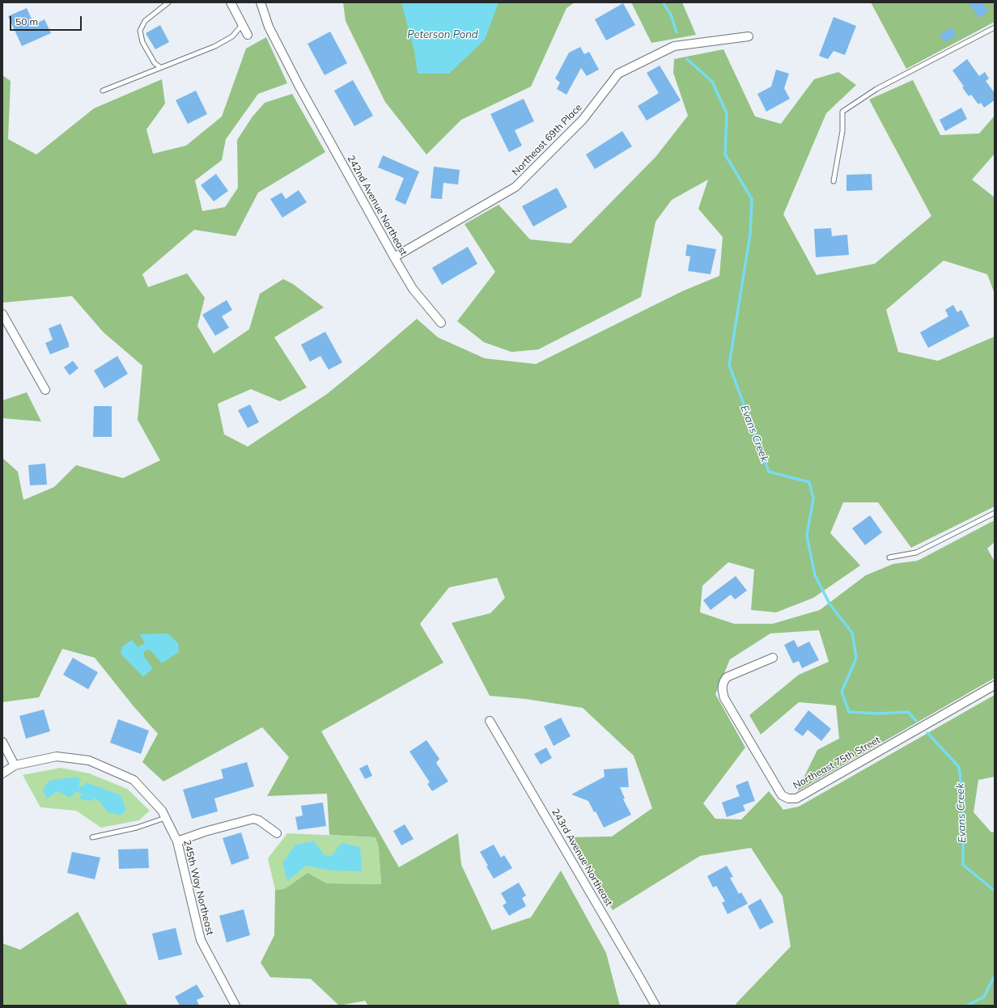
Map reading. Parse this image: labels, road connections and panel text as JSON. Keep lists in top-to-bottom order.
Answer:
{
  "streets": {
    "street": [
      "Northeast 69th Place",
      "242nd Avenue Northeast",
      "Northeast 75th Street",
      "243rd Avenue Northeast",
      "245th Way Northeast"
    ]
  },
  "crossings": [
    ["Northeast 69th Place", "242nd Avenue Northeast"]
  ],
  "water": ["Peterson Pond", "Evans Creek"],
  "scale_bar": "50 m"
}
